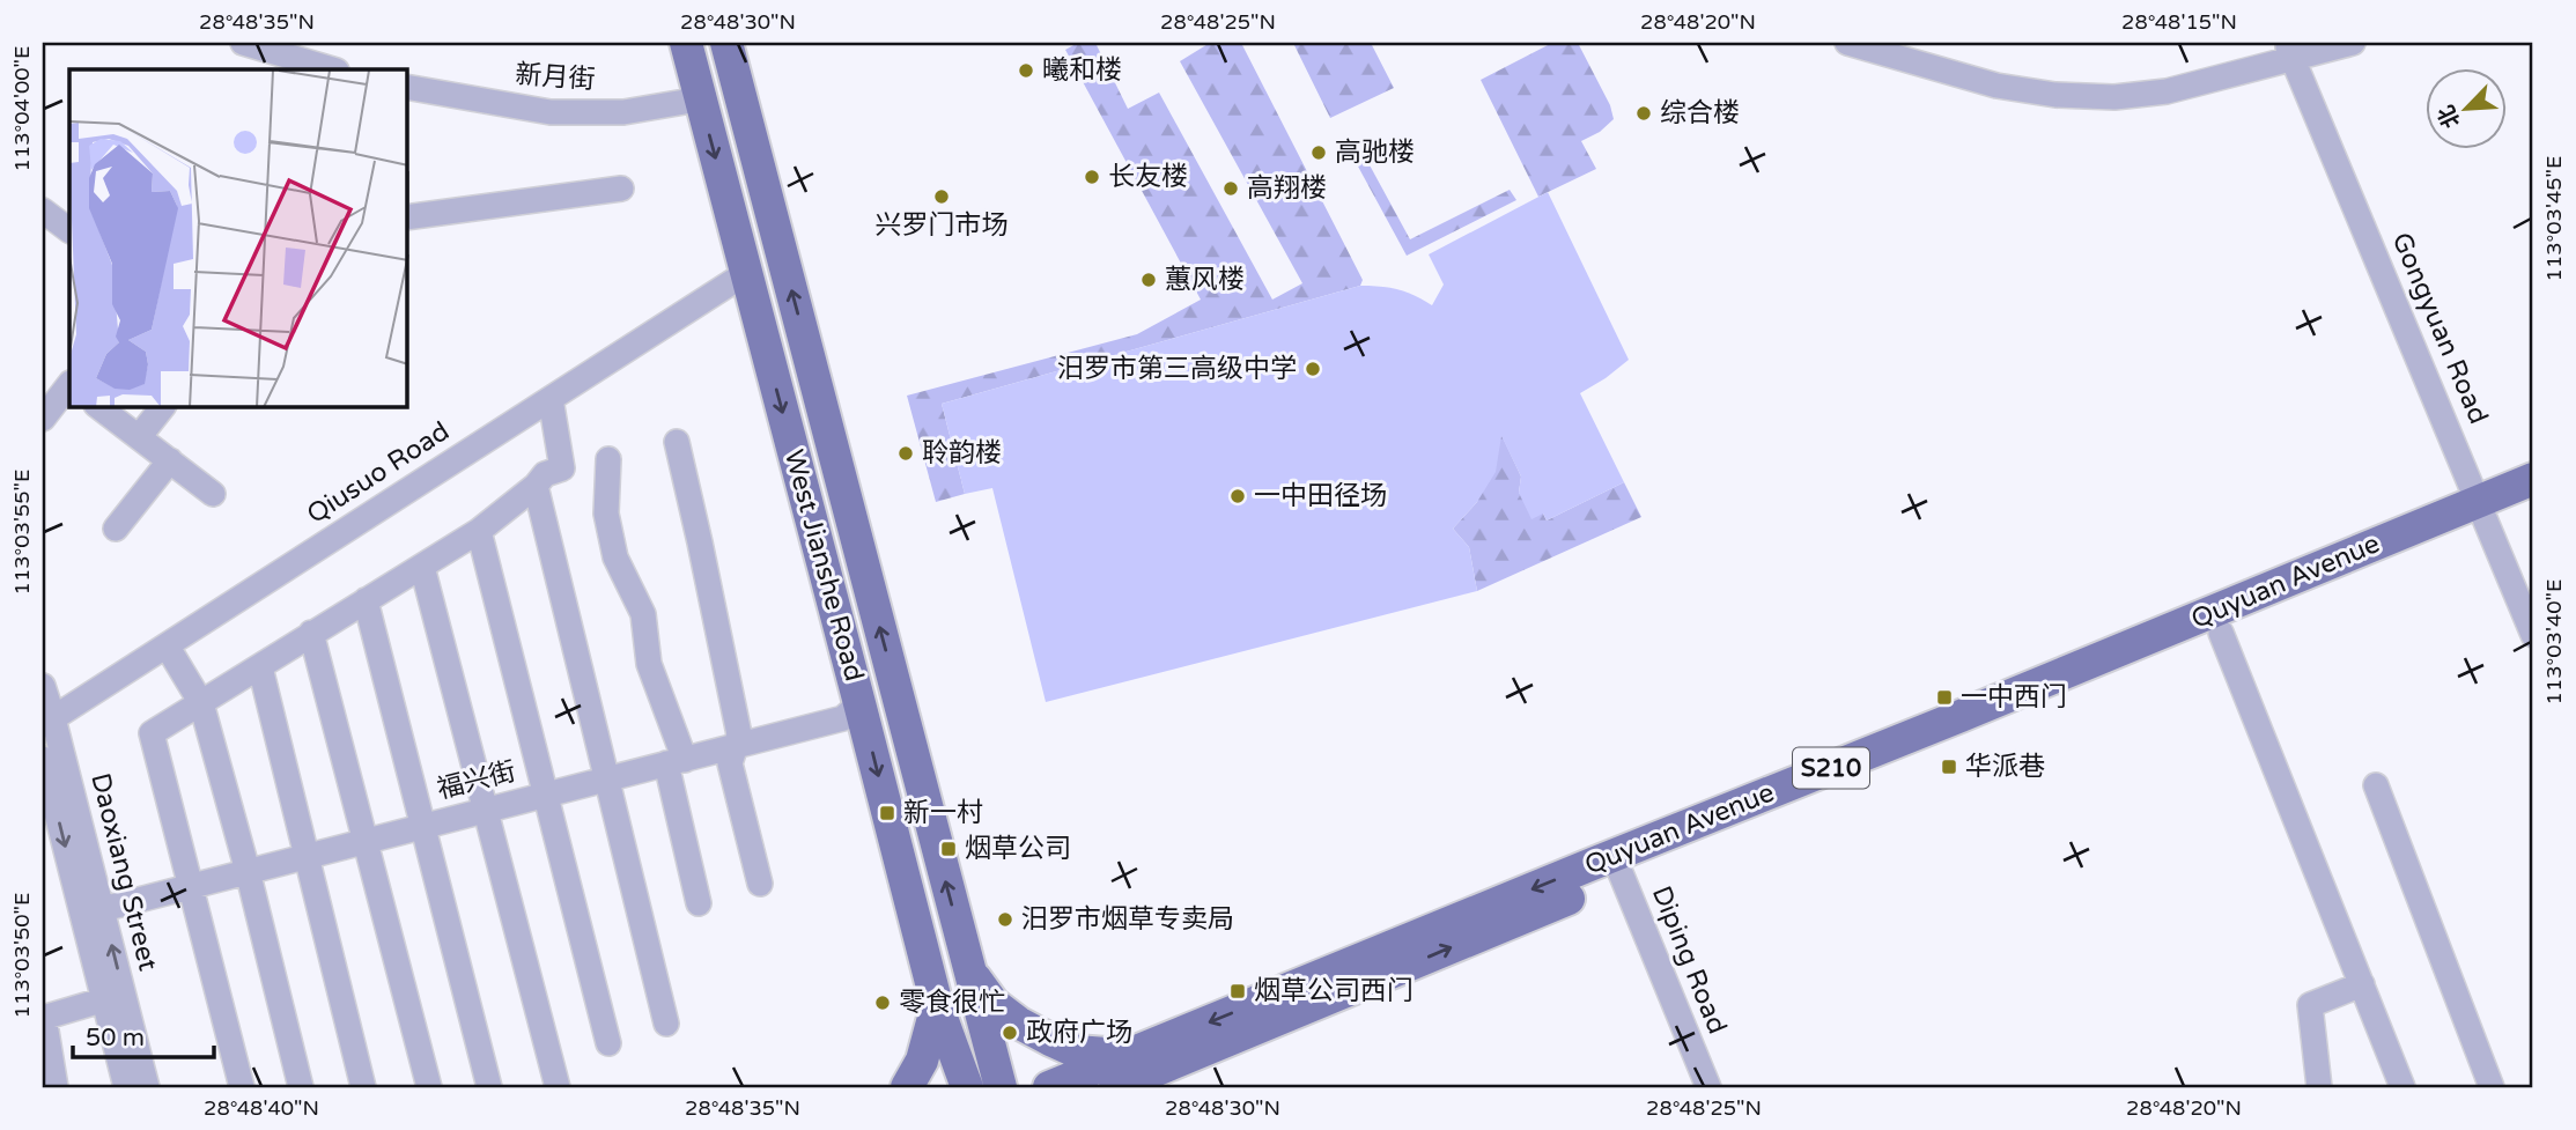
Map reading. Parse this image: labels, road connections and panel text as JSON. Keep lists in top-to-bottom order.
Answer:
{
  "streets": {
    "main road": ["West Jianshe Road", "Quyuan Avenue", "S210"],
    "street": [
      "新月街",
      "Gongyuan Road",
      "Qiusuo Road",
      "福兴街",
      "Daoxiang Street",
      "Diping Road"
    ]
  },
  "crossings": [
    ["新月街", "West Jianshe Road"],
    ["Gongyuan Road", "Quyuan Avenue"],
    ["Qiusuo Road", "West Jianshe Road"],
    ["Qiusuo Road", "Daoxiang Street"],
    ["West Jianshe Road", "福兴街"],
    ["Quyuan Avenue", "Diping Road"],
    ["福兴街", "Daoxiang Street"]
  ],
  "places": {
    "other": [
      "曦和楼",
      "综合楼",
      "高驰楼",
      "长友楼",
      "高翔楼",
      "兴罗门市场",
      "蕙风楼",
      "汨罗市第三高级中学",
      "聆韵楼",
      "一中田径场",
      "汨罗市烟草专卖局",
      "零食很忙",
      "政府广场"
    ],
    "transit": [
      "一中西门",
      "华派巷",
      "新一村",
      "烟草公司",
      "烟草公司西门"
    ]
  },
  "scale_bar": "50 m",
  "north": "bottom left",
  "coordinates": [
    "28°48'35\"N",
    "28°48'30\"N",
    "28°48'25\"N",
    "28°48'20\"N",
    "28°48'15\"N",
    "113°04'00\"E",
    "113°03'45\"E",
    "113°03'55\"E",
    "113°03'40\"E",
    "113°03'50\"E",
    "28°48'40\"N"
  ]
}
